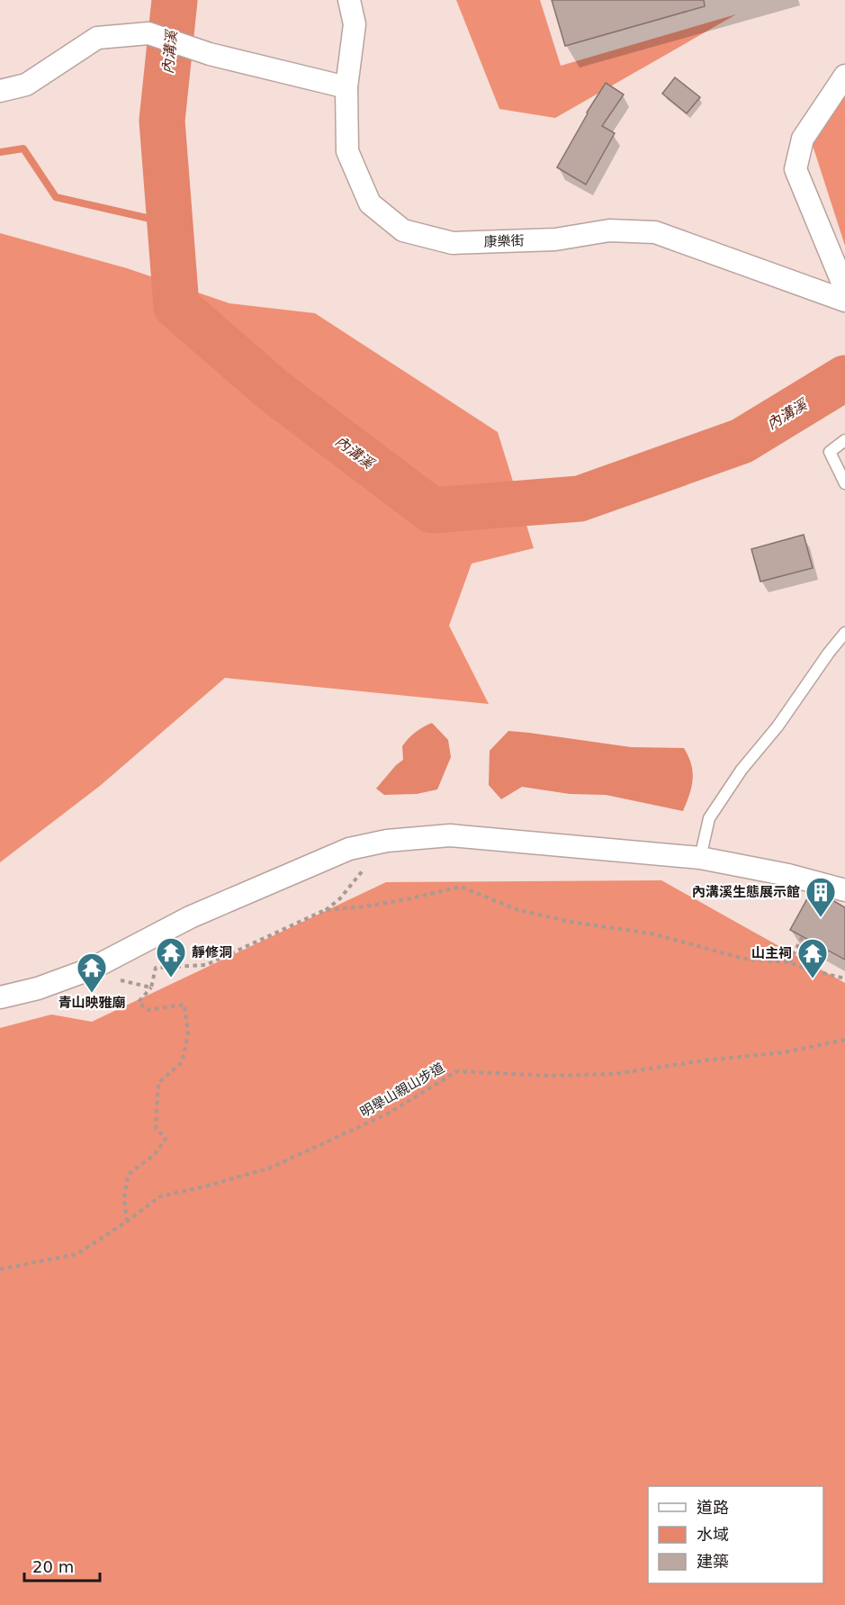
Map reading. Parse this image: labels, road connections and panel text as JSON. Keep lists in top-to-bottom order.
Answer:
{
  "streets": {
    "street": ["康樂街"],
    "path": ["明舉山親山步道"]
  },
  "water": ["內溝溪"],
  "places": {
    "building": ["內溝溪生態展示館"],
    "temple": ["靜修洞", "山主祠", "青山映雅廟"]
  },
  "legend": ["道路", "水域", "建築"],
  "scale_bar": "20 m"
}
